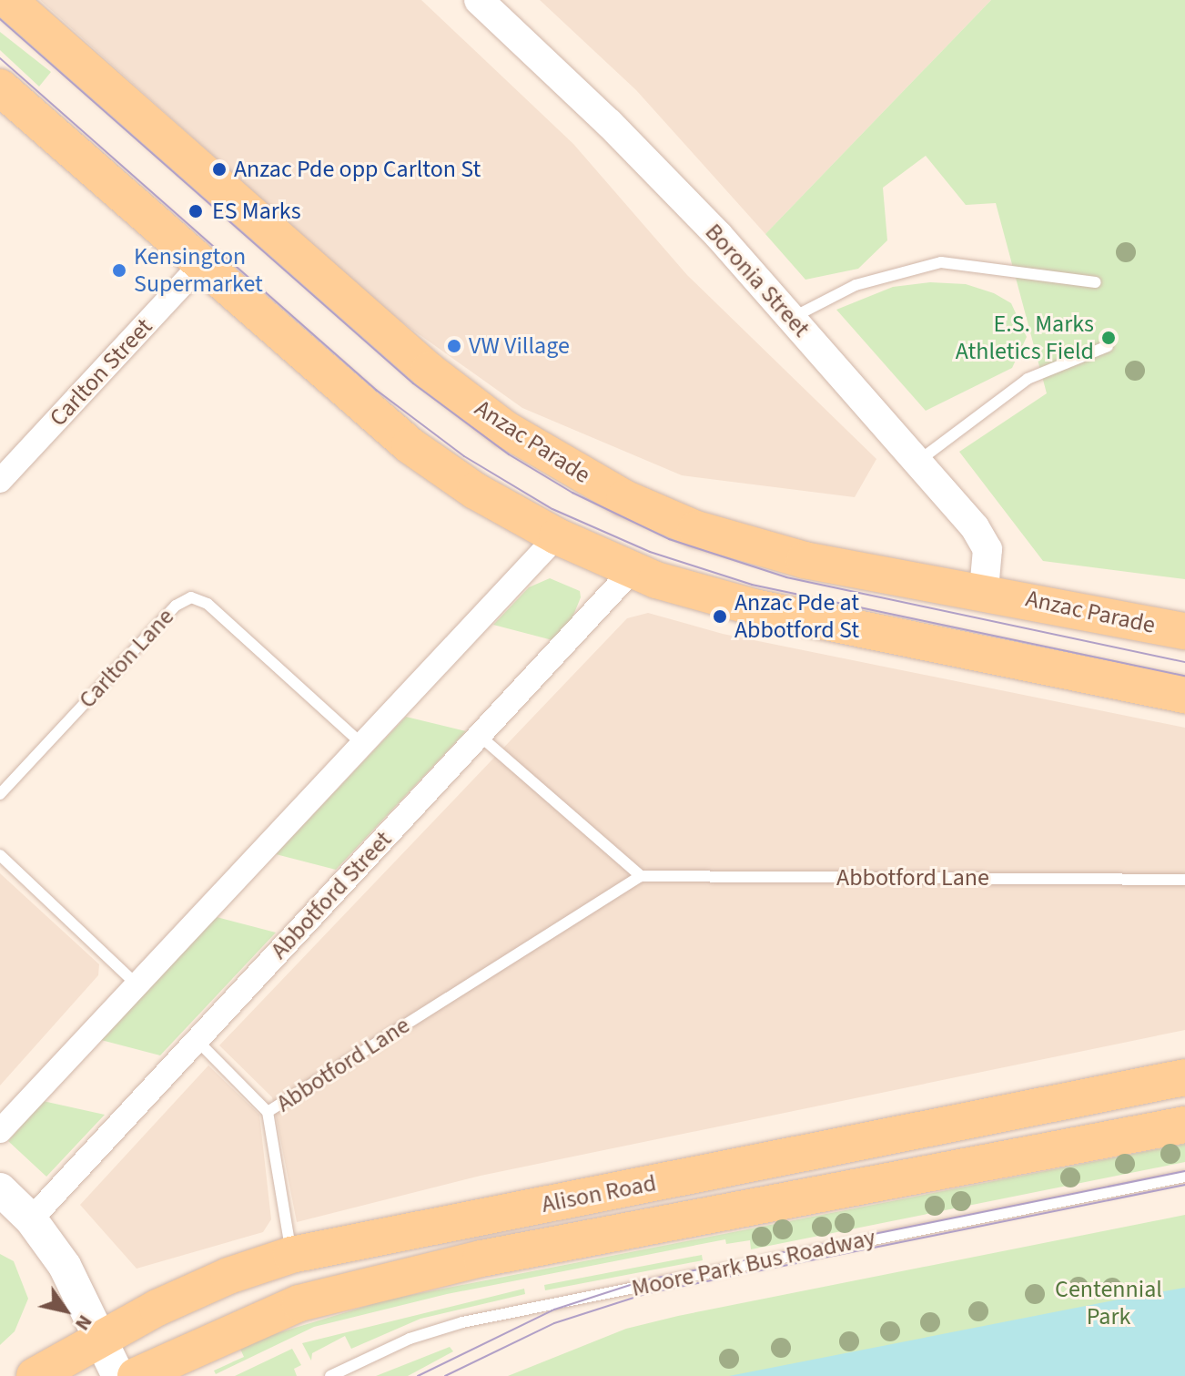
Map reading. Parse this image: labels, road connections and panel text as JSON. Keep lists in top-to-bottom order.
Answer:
{
  "streets": {
    "main road": ["Anzac Parade", "Alison Road"],
    "street": ["Boronia Street", "Carlton Street", "Abbotford Street"],
    "lane": ["Carlton Lane", "Abbotford Lane", "Moore Park Bus Roadway"]
  },
  "crossings": [
    ["Boronia Street", "Anzac Parade"],
    ["Abbotford Lane", "Abbotford Street"],
    ["Abbotford Lane", "Alison Road"]
  ],
  "parks": ["Centennial Park"],
  "places": [
    "Anzac Pde opp Carlton St",
    "ES Marks",
    "Kensington Supermarket",
    "E.S. Marks Athletics Field",
    "VW Village",
    "Anzac Pde at Abbotford St"
  ],
  "north": "bottom right"
}
